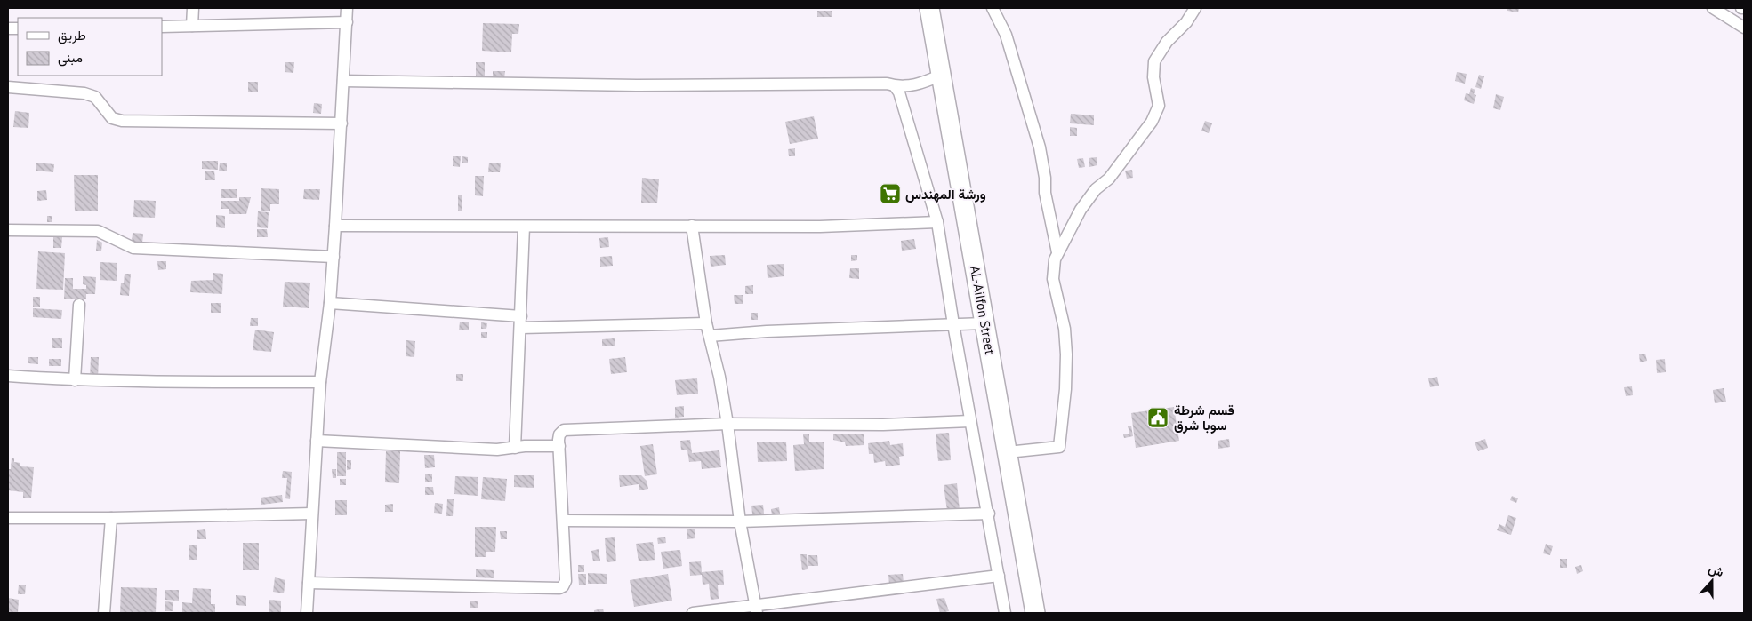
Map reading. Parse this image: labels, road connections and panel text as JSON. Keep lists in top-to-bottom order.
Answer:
{
  "streets": {
    "highway": ["AL-Ailfon Street"]
  },
  "places": {
    "supermarket": ["ورشة المهندس"],
    "public building": ["قسم شرطة سوبا شرق"]
  },
  "legend": ["طريق", "مبنى"],
  "north": "top"
}
